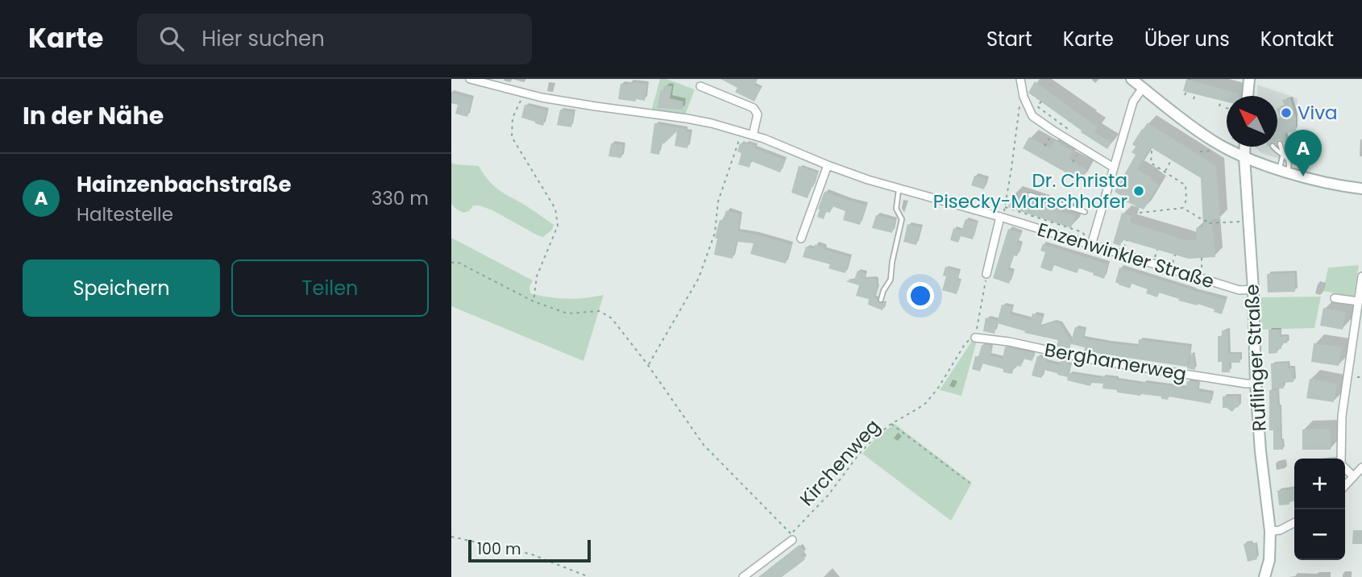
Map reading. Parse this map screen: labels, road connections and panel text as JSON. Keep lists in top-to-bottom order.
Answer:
{
  "streets": {
    "street": ["Enzenwinkler Straße", "Ruflinger Straße", "Berghamerweg"],
    "path": ["Kirchenweg"]
  },
  "crossings": [
    ["Enzenwinkler Straße", "Ruflinger Straße"],
    ["Ruflinger Straße", "Berghamerweg"],
    ["Berghamerweg", "Kirchenweg"]
  ],
  "places": ["Viva", "Dr. Christa Pisecky-Marschhofer"],
  "scale_bar": "100 m",
  "north": "top left",
  "page": {
    "header": "Karte",
    "search": "Hier suchen",
    "nav": [
      "Start",
      "Karte",
      "Über uns",
      "Kontakt"
    ],
    "heading": "In der Nähe",
    "pins": "A",
    "list": [
      {
        "mark": "A",
        "name": "Hainzenbachstraße",
        "note": "Haltestelle",
        "value": "330 m"
      }
    ],
    "buttons": ["Speichern", "Teilen"],
    "map_buttons": ["+", "−"],
    "scale": "100 m"
  }
}
